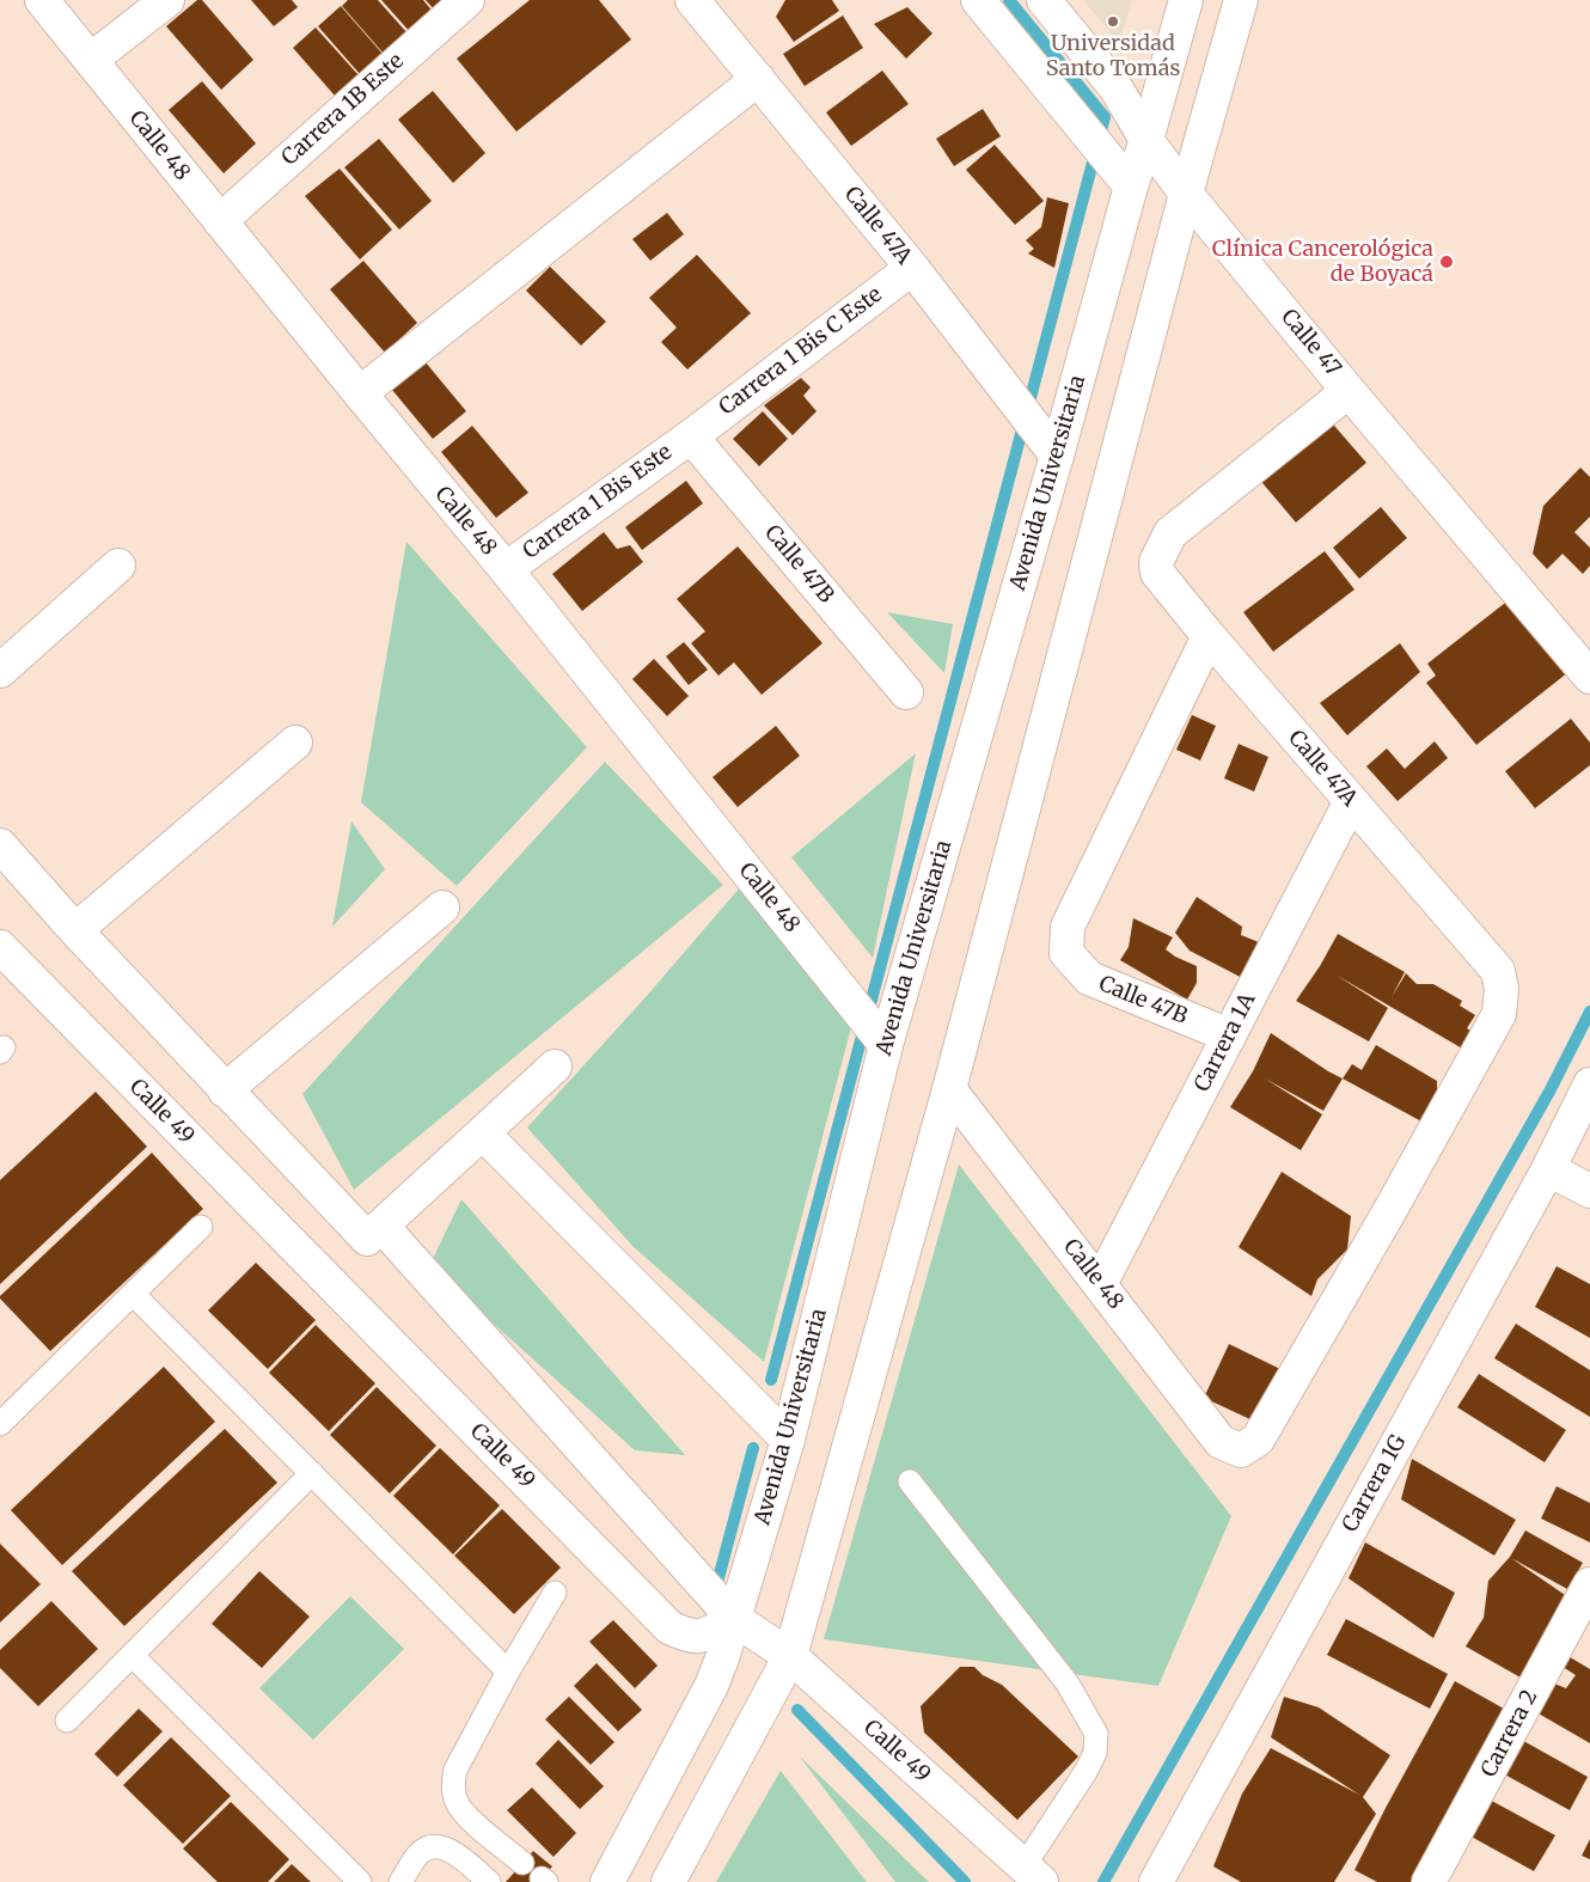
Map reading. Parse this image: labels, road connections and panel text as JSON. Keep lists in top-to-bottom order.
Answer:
{
  "streets": {
    "street": [
      "Carrera 1B Este",
      "Calle 48",
      "Calle 47A",
      "Calle 47",
      "Carrera 1 Bis C Este",
      "Avenida Universitaria",
      "Carrera 1 Bis Este",
      "Calle 47B",
      "Carrera 1A",
      "Calle 49",
      "Carrera 1G",
      "Carrera 2"
    ]
  },
  "crossings": [
    ["Carrera 1B Este", "Calle 48"],
    ["Calle 48", "Calle 47A"],
    ["Calle 48", "Avenida Universitaria"],
    ["Calle 48", "Carrera 1 Bis Este"],
    ["Calle 48", "Carrera 1A"],
    ["Calle 47A", "Calle 47"],
    ["Calle 47A", "Carrera 1 Bis C Este"],
    ["Calle 47A", "Avenida Universitaria"],
    ["Calle 47A", "Calle 47B"],
    ["Calle 47A", "Carrera 1A"],
    ["Calle 47", "Avenida Universitaria"],
    ["Carrera 1 Bis C Este", "Carrera 1 Bis Este"],
    ["Carrera 1 Bis C Este", "Calle 47B"],
    ["Avenida Universitaria", "Calle 49"],
    ["Carrera 1 Bis Este", "Calle 47B"],
    ["Calle 47B", "Carrera 1A"]
  ],
  "places": ["Universidad Santo Tomás", "Clínica Cancerológica de Boyacá"]
}
